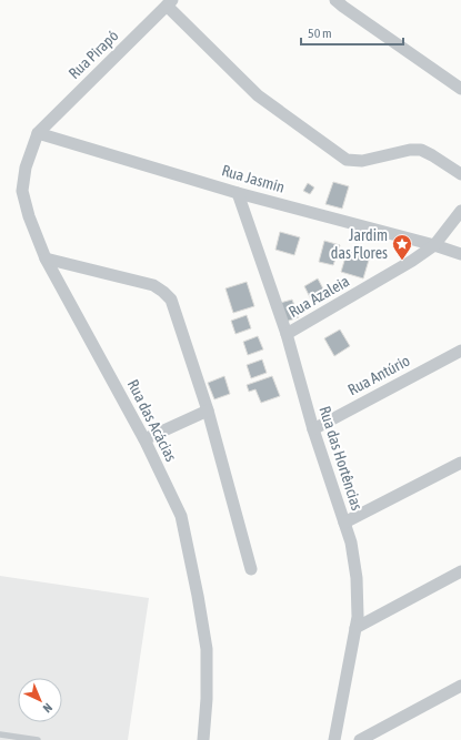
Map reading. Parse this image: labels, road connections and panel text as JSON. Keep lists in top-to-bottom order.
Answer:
{
  "streets": {
    "street": [
      "Rua Pirapó",
      "Rua Jasmin",
      "Rua Azaleia",
      "Rua Antúrio",
      "Rua das Acácias",
      "Rua das Hortências"
    ]
  },
  "crossings": [
    ["Rua Pirapó", "Rua Jasmin"],
    ["Rua Pirapó", "Rua das Acácias"],
    ["Rua Jasmin", "Rua Azaleia"],
    ["Rua Jasmin", "Rua das Acácias"],
    ["Rua Jasmin", "Rua das Hortências"],
    ["Rua Azaleia", "Rua das Hortências"],
    ["Rua Antúrio", "Rua das Hortências"]
  ],
  "places": {
    "place": ["Jardim das Flores"]
  },
  "scale_bar": "50 m",
  "north": "bottom right"
}
